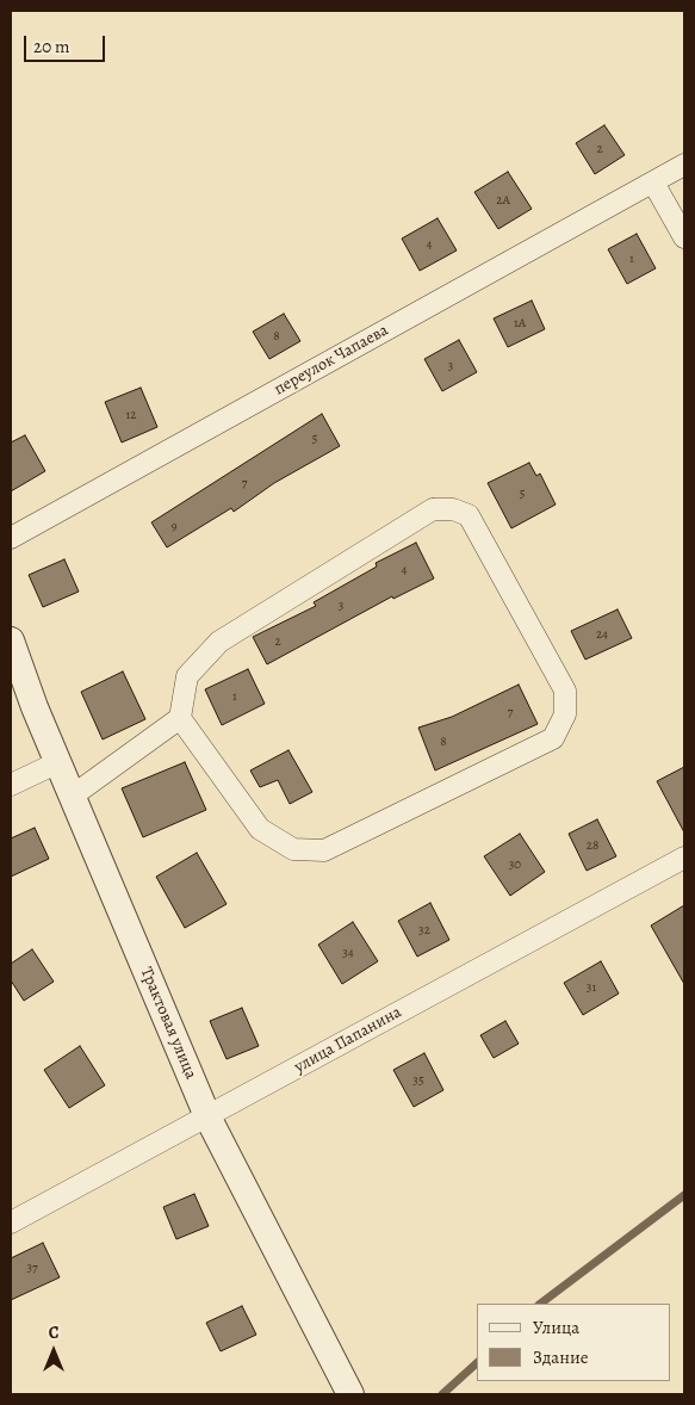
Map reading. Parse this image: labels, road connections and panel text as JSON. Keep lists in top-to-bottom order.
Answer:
{
  "streets": {
    "street": ["переулок Чапаева", "Трактовая улица", "улица Папанина"]
  },
  "crossings": [
    ["Трактовая улица", "улица Папанина"]
  ],
  "house_numbers": [
    "2",
    "2А",
    "4",
    "1",
    "1А",
    "8",
    "3",
    "12",
    "5",
    "7",
    "5",
    "9",
    "4",
    "3",
    "24",
    "2",
    "1",
    "7",
    "8",
    "28",
    "30",
    "32",
    "34",
    "31",
    "35",
    "37"
  ],
  "legend": ["Улица", "Здание"],
  "scale_bar": "20 m",
  "north": "top"
}
